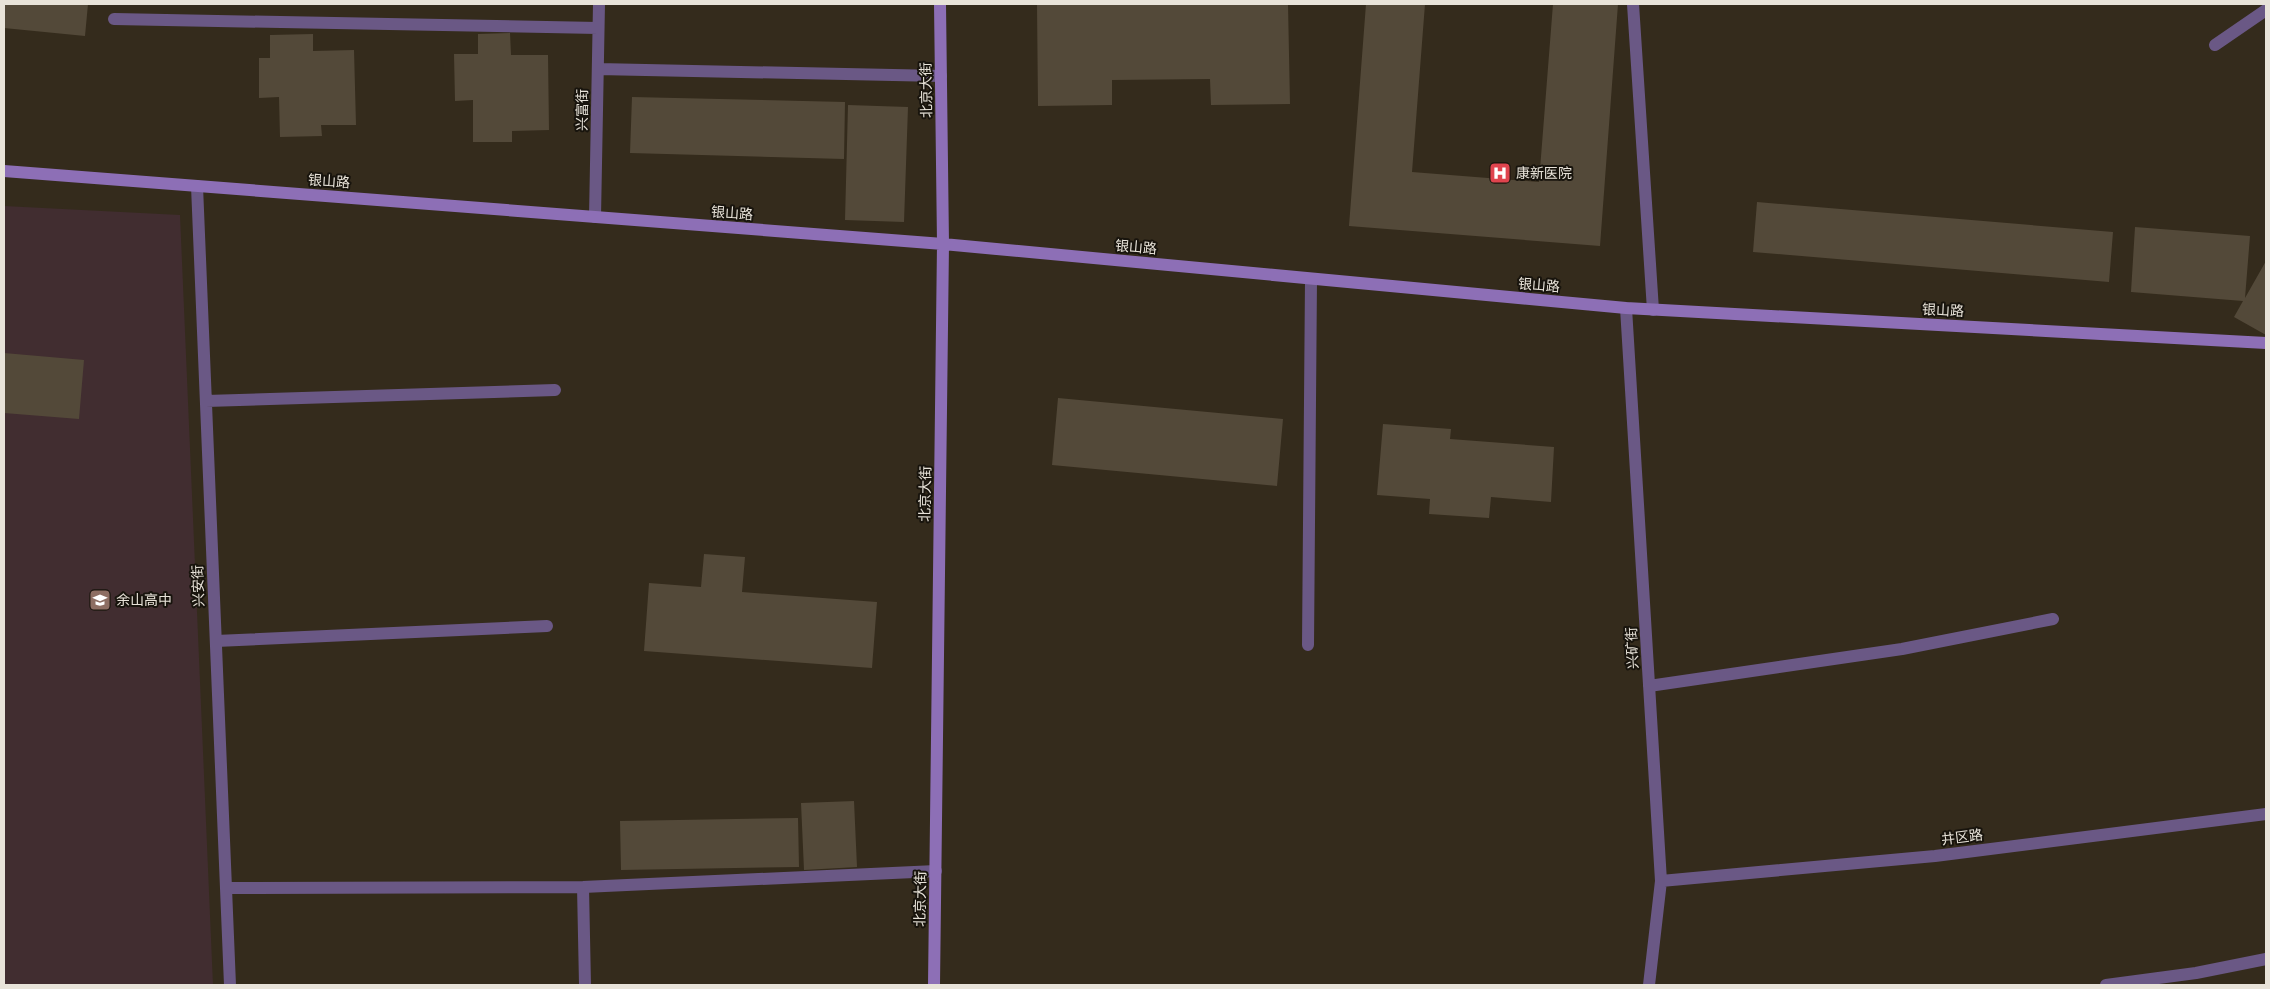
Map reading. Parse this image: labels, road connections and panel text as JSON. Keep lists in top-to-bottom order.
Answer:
{
  "streets": {
    "street": [
      "北京大街",
      "兴富街",
      "银山路",
      "兴安街",
      "兴矿街",
      "井区路"
    ]
  },
  "crossings": [
    ["北京大街", "银山路"],
    ["兴富街", "银山路"],
    ["银山路", "兴安街"],
    ["银山路", "兴矿街"],
    ["兴矿街", "井区路"]
  ],
  "places": {
    "hospital": ["康新医院"],
    "school or university": ["余山高中"]
  }
}
